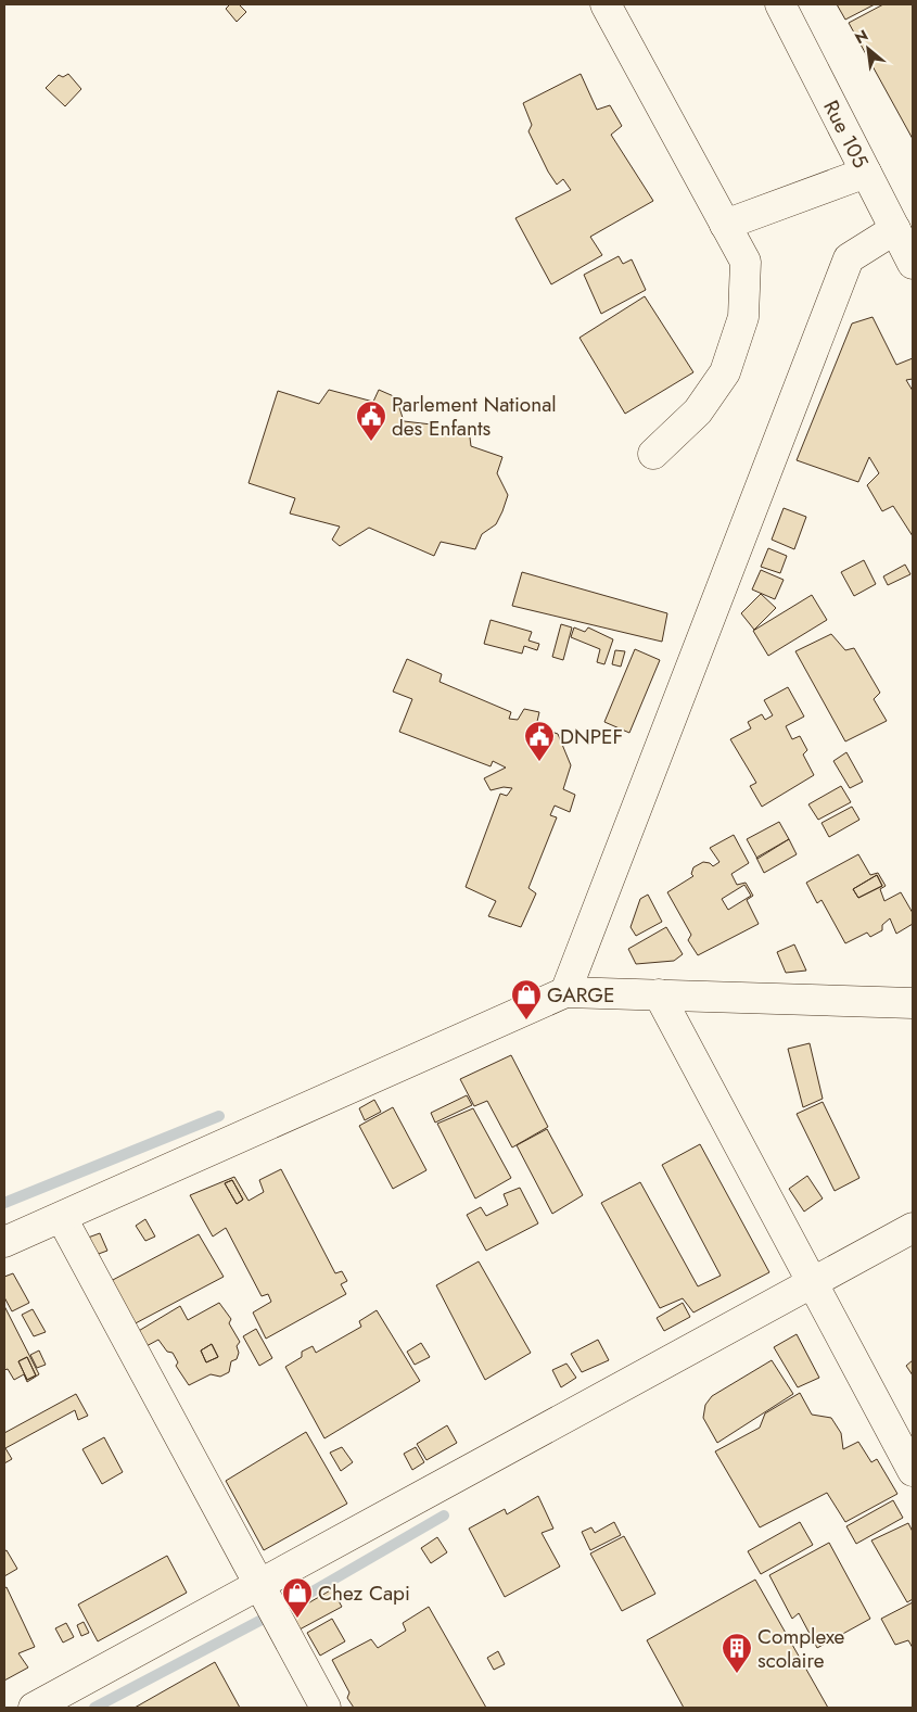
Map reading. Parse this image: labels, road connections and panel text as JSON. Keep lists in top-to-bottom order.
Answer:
{
  "streets": {
    "street": ["Rue 105"]
  },
  "places": {
    "public building": ["Parlement National des Enfants", "DNPEF"],
    "shop": ["GARGE", "Chez Capi"],
    "building": ["Complexe scolaire"]
  },
  "north": "top left"
}
